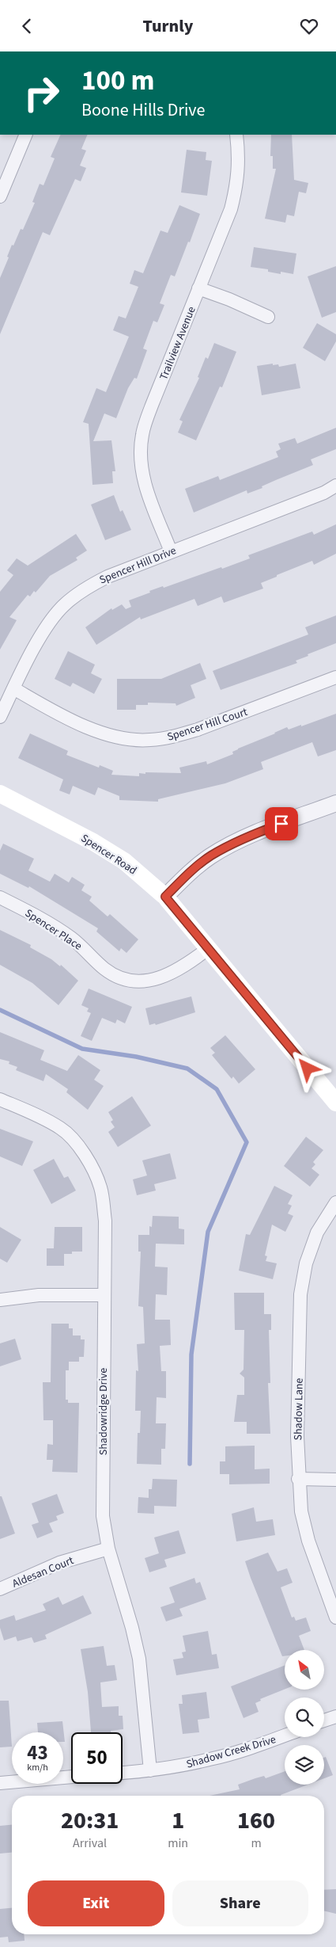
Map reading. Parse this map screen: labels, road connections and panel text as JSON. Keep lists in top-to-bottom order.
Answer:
{
  "streets": {
    "main road": ["Spencer Road"],
    "street": [
      "Trailview Avenue",
      "Spencer Hill Drive",
      "Spencer Hill Court",
      "Spencer Place",
      "Shadow Lane",
      "Shadowridge Drive",
      "Aldesan Court",
      "Shadow Creek Drive"
    ]
  },
  "crossings": [
    ["Trailview Avenue", "Spencer Hill Drive"],
    ["Spencer Hill Drive", "Spencer Hill Court"],
    ["Spencer Road", "Spencer Place"],
    ["Shadowridge Drive", "Aldesan Court"],
    ["Shadowridge Drive", "Shadow Creek Drive"]
  ],
  "north": "top left",
  "page": {
    "header": "Turnly",
    "turn": ["100 m", "Boone Hills Drive"],
    "speed": "43 km/h",
    "limit": "50",
    "eta": [
      "20:31",
      "Arrival",
      "1",
      "min",
      "160",
      "m"
    ],
    "buttons": ["Exit", "Share"]
  }
}
